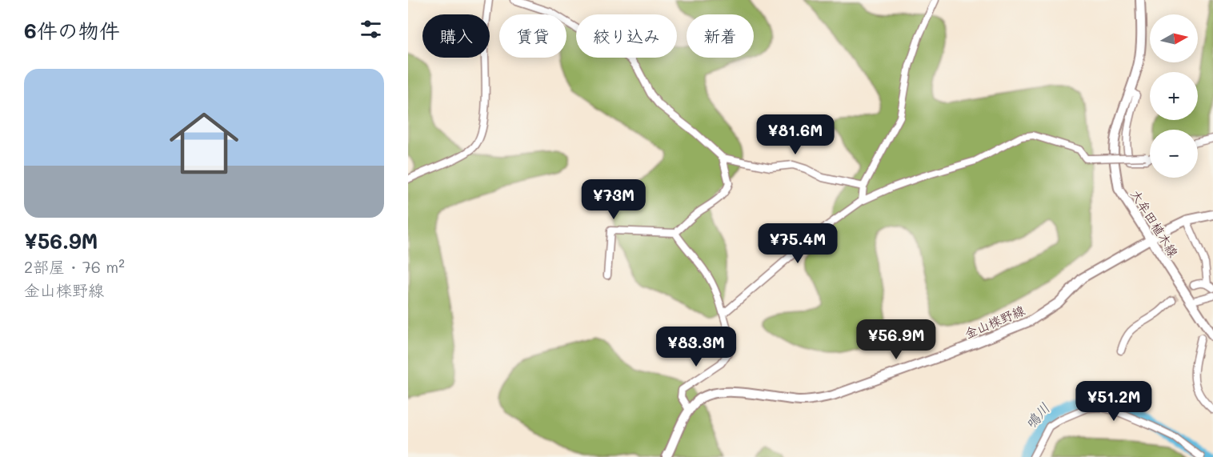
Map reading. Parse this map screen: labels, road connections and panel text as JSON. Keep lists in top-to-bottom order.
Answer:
{
  "streets": {
    "main road": ["大牟田植木線", "金山檪野線"]
  },
  "crossings": [
    ["大牟田植木線", "金山檪野線"]
  ],
  "water": ["鳴川"],
  "north": "right",
  "page": {
    "heading": "6件の物件",
    "map_buttons": ["+", "−"],
    "chip": [
      "購入",
      "賃貸",
      "絞り込み",
      "新着"
    ],
    "list": [
      {
        "name": "¥56.9M",
        "note": "2部屋 · 76 m² · 金山檪野線"
      }
    ],
    "price": [
      "¥81.6M",
      "¥73M",
      "¥75.4M",
      "¥56.9M",
      "¥83.3M",
      "¥51.2M"
    ]
  }
}
